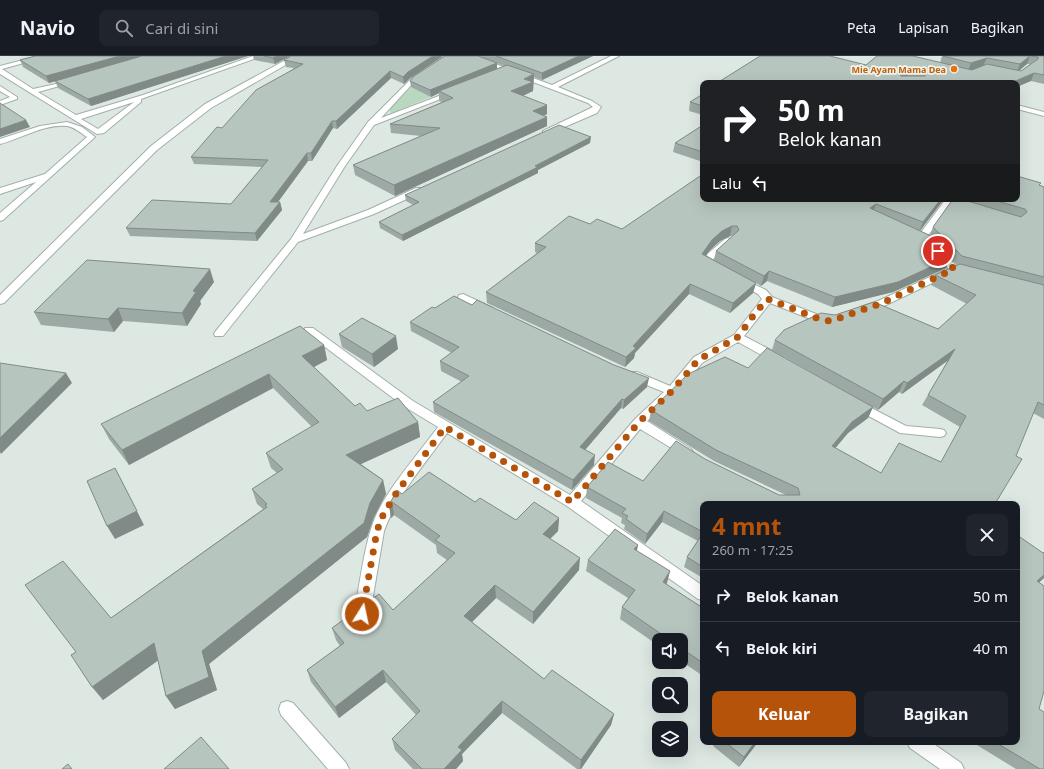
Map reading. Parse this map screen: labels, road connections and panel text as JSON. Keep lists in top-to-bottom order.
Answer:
{
  "places": ["Mie Ayam Mama Dea"],
  "page": {
    "header": "Navio",
    "search": "Cari di sini",
    "nav": ["Peta", "Lapisan", "Bagikan"],
    "turn": ["50 m", "Belok kanan"],
    "then": "Lalu",
    "heading": ["4 mnt", "260 m · 17:25"],
    "list": [
      {
        "name": "Belok kanan",
        "value": "50 m"
      },
      {
        "name": "Belok kiri",
        "value": "40 m"
      }
    ],
    "buttons": ["Keluar", "Bagikan"]
  }
}
